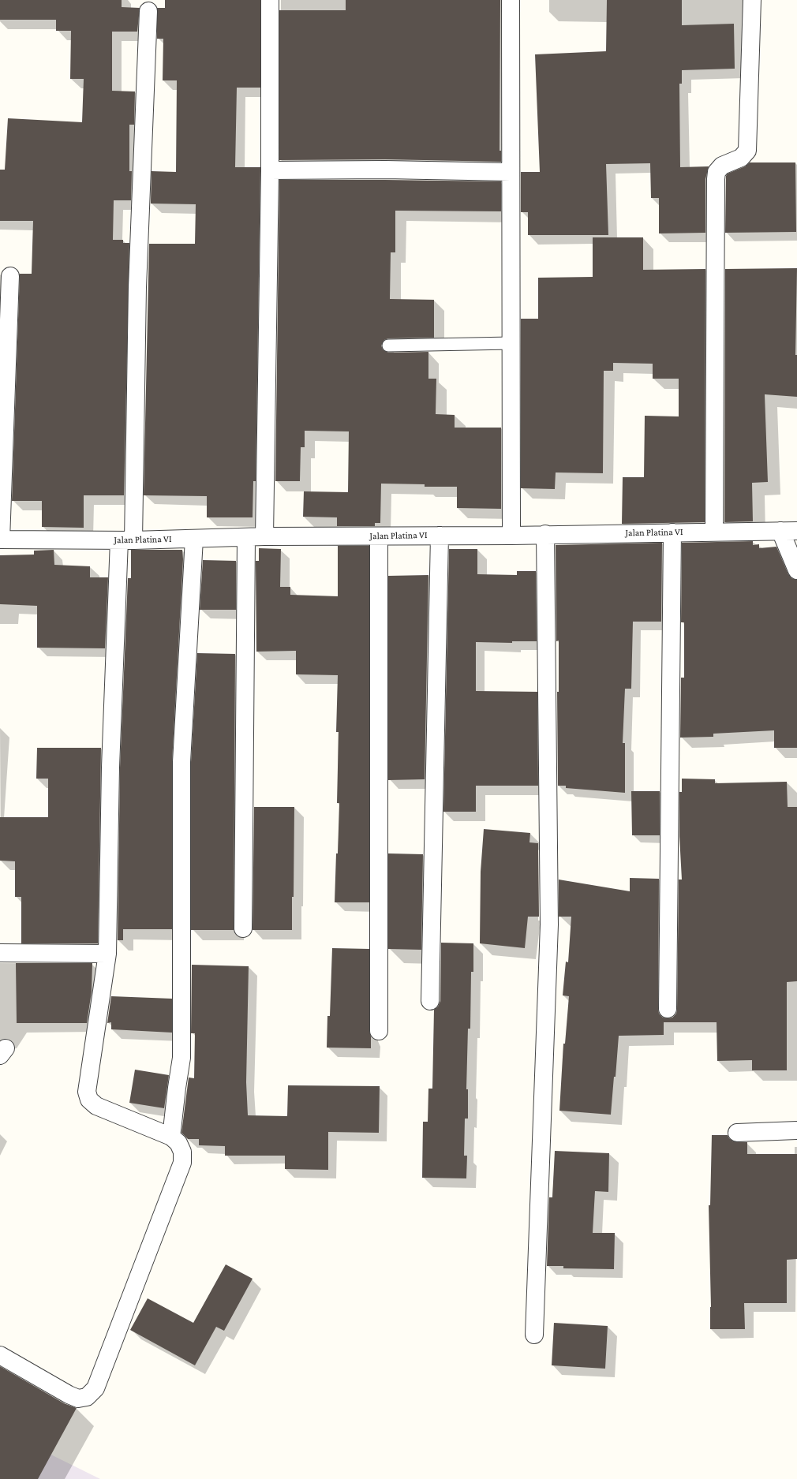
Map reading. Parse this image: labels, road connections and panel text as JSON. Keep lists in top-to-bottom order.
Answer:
{
  "streets": {
    "street": ["Jalan Platina VI"]
  }
}
